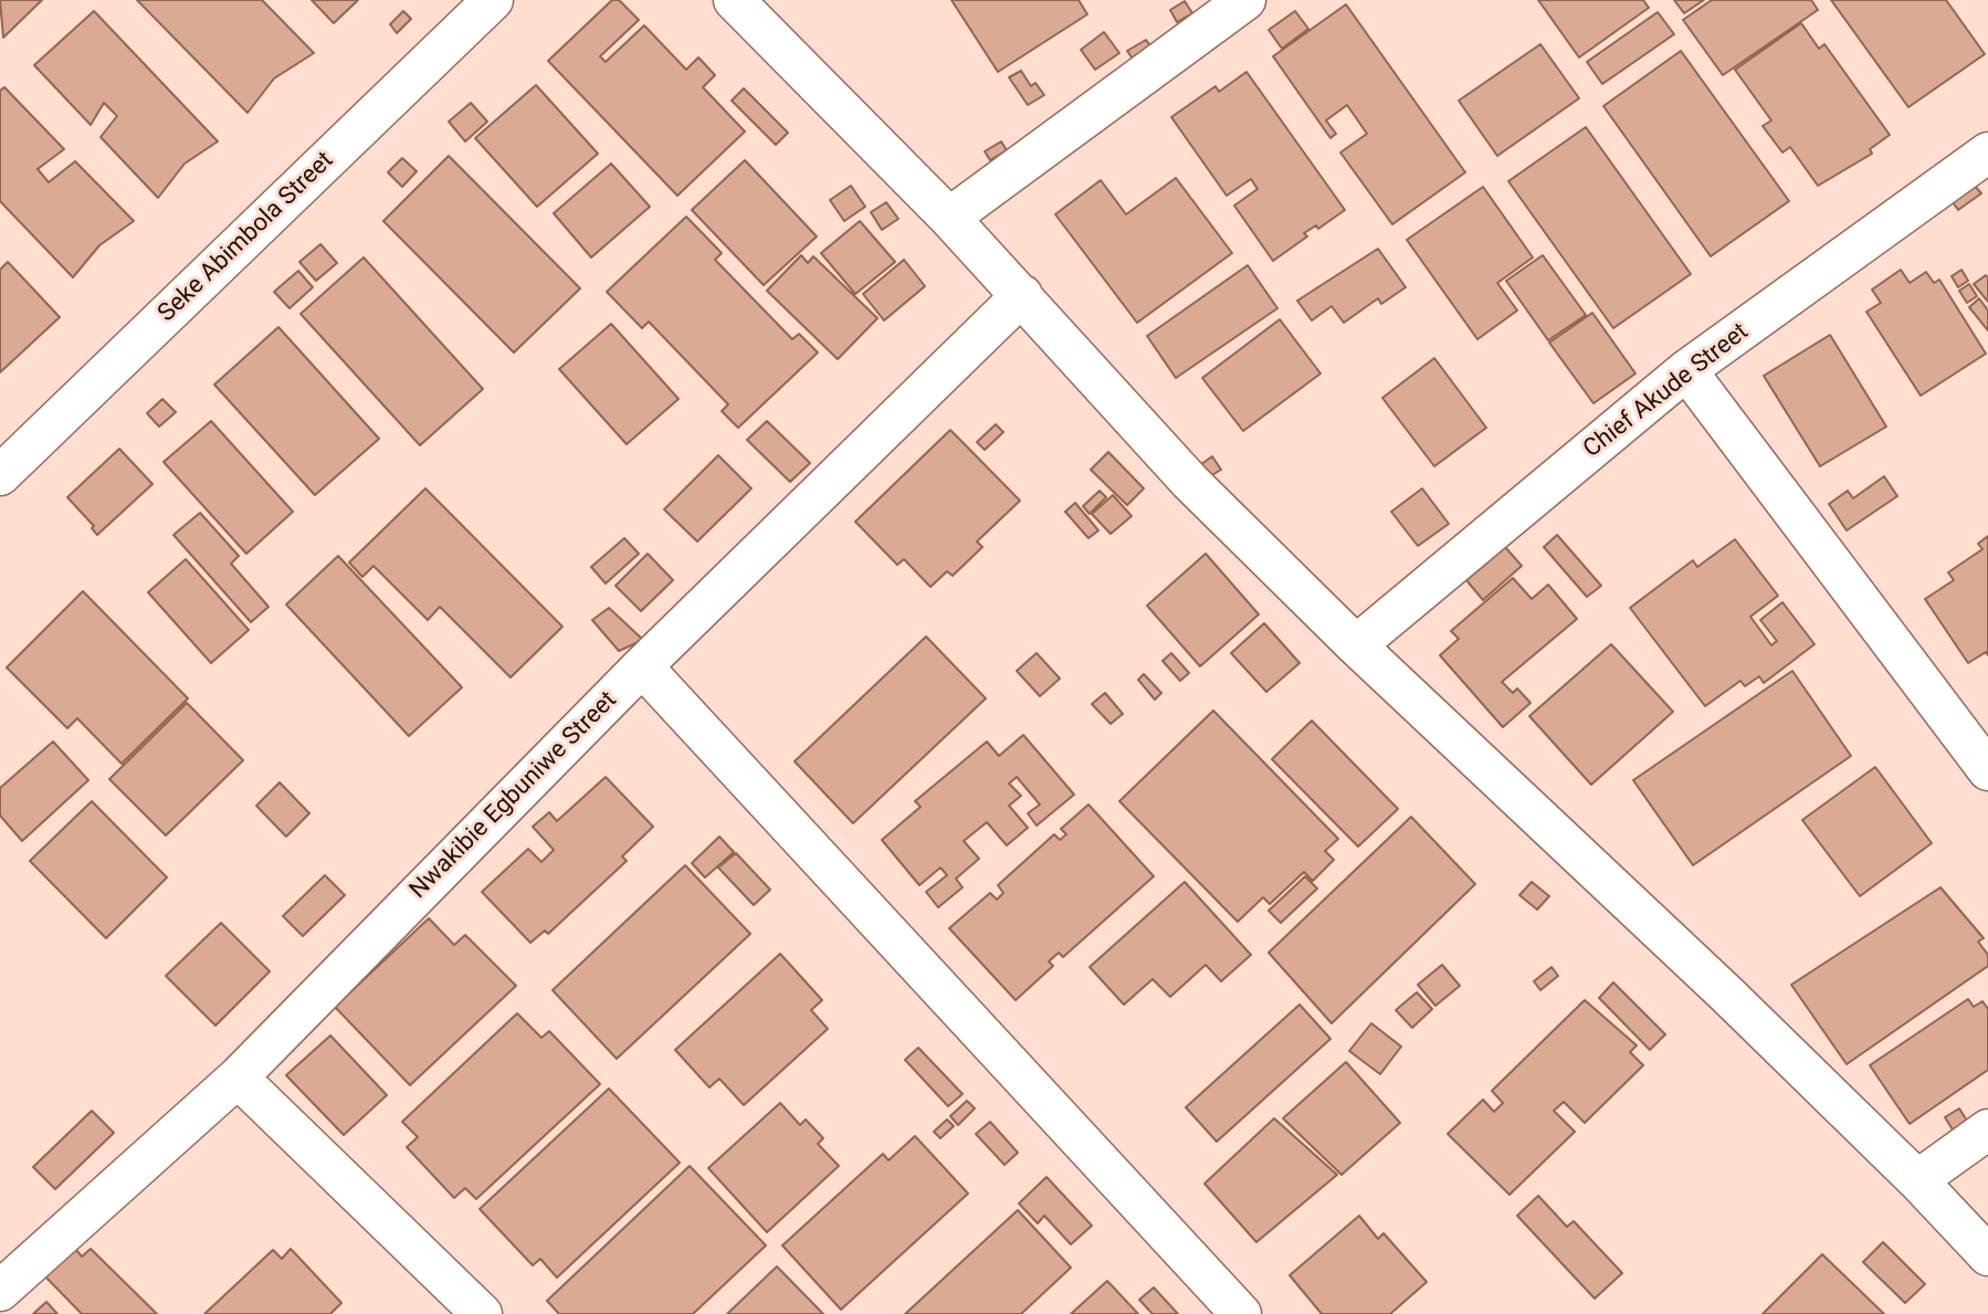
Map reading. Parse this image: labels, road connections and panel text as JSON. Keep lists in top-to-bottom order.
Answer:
{
  "streets": {
    "street": ["Seke Abimbola Street", "Chief Akude Street", "Nwakibie Egbuniwe Street"]
  }
}
